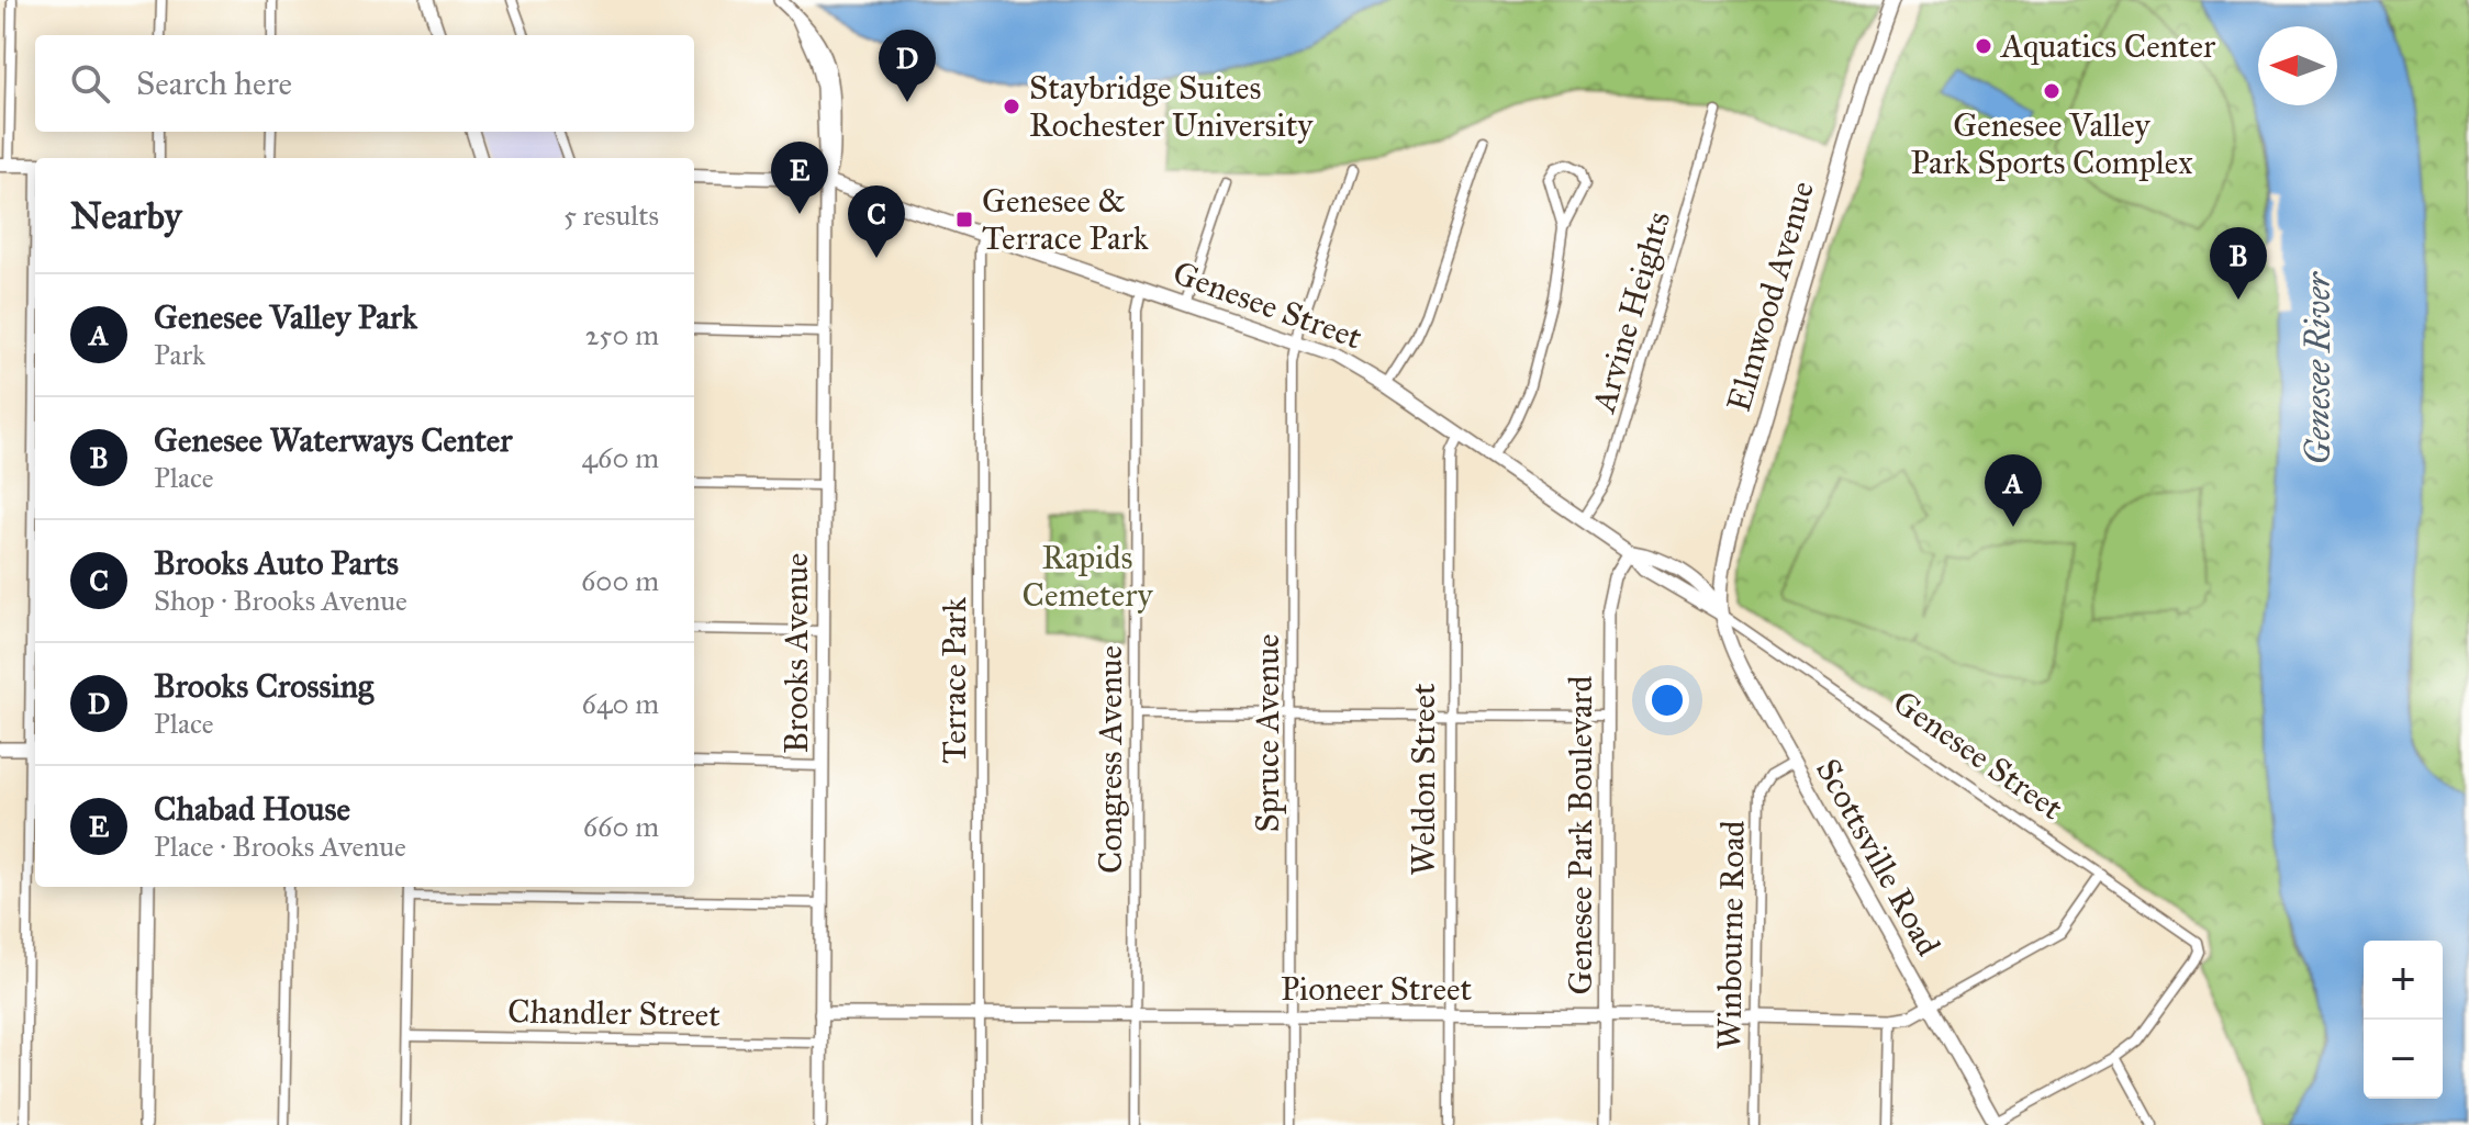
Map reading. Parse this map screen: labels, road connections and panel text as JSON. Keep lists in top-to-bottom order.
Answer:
{
  "streets": {
    "main road": ["Elmwood Avenue", "Genesee Street", "Scottsville Road"],
    "street": [
      "Arvine Heights",
      "Brooks Avenue",
      "Terrace Park",
      "Spruce Avenue",
      "Congress Avenue",
      "Weldon Street",
      "Genesee Park Boulevard",
      "Winbourne Road",
      "Pioneer Street",
      "Chandler Street"
    ]
  },
  "crossings": [
    ["Elmwood Avenue", "Genesee Street"],
    ["Elmwood Avenue", "Scottsville Road"],
    ["Genesee Street", "Arvine Heights"],
    ["Genesee Street", "Brooks Avenue"],
    ["Genesee Street", "Terrace Park"],
    ["Genesee Street", "Spruce Avenue"],
    ["Genesee Street", "Congress Avenue"],
    ["Genesee Street", "Weldon Street"],
    ["Genesee Street", "Genesee Park Boulevard"],
    ["Genesee Street", "Scottsville Road"],
    ["Brooks Avenue", "Pioneer Street"],
    ["Brooks Avenue", "Chandler Street"],
    ["Terrace Park", "Pioneer Street"],
    ["Spruce Avenue", "Pioneer Street"],
    ["Congress Avenue", "Pioneer Street"],
    ["Weldon Street", "Pioneer Street"],
    ["Genesee Park Boulevard", "Pioneer Street"],
    ["Scottsville Road", "Winbourne Road"],
    ["Scottsville Road", "Pioneer Street"],
    ["Winbourne Road", "Pioneer Street"]
  ],
  "water": ["Genesee River"],
  "parks": ["Rapids Cemetery"],
  "places": {
    "other": ["Aquatics Center", "Genesee Valley Park Sports Complex", "Staybridge Suites Rochester University"],
    "transit": ["Genesee & Terrace Park"]
  },
  "north": "left",
  "page": {
    "pins": [
      "D",
      "E",
      "C",
      "B",
      "A"
    ],
    "search": "Search here",
    "heading": ["Nearby", "5 results"],
    "list": [
      {
        "mark": "A",
        "name": "Genesee Valley Park",
        "note": "Park",
        "value": "250 m"
      },
      {
        "mark": "B",
        "name": "Genesee Waterways Center",
        "note": "Place",
        "value": "460 m"
      },
      {
        "mark": "C",
        "name": "Brooks Auto Parts",
        "note": "Shop · Brooks Avenue",
        "value": "600 m"
      },
      {
        "mark": "D",
        "name": "Brooks Crossing",
        "note": "Place",
        "value": "640 m"
      },
      {
        "mark": "E",
        "name": "Chabad House",
        "note": "Place · Brooks Avenue",
        "value": "660 m"
      }
    ],
    "map_buttons": ["+", "−"]
  }
}
